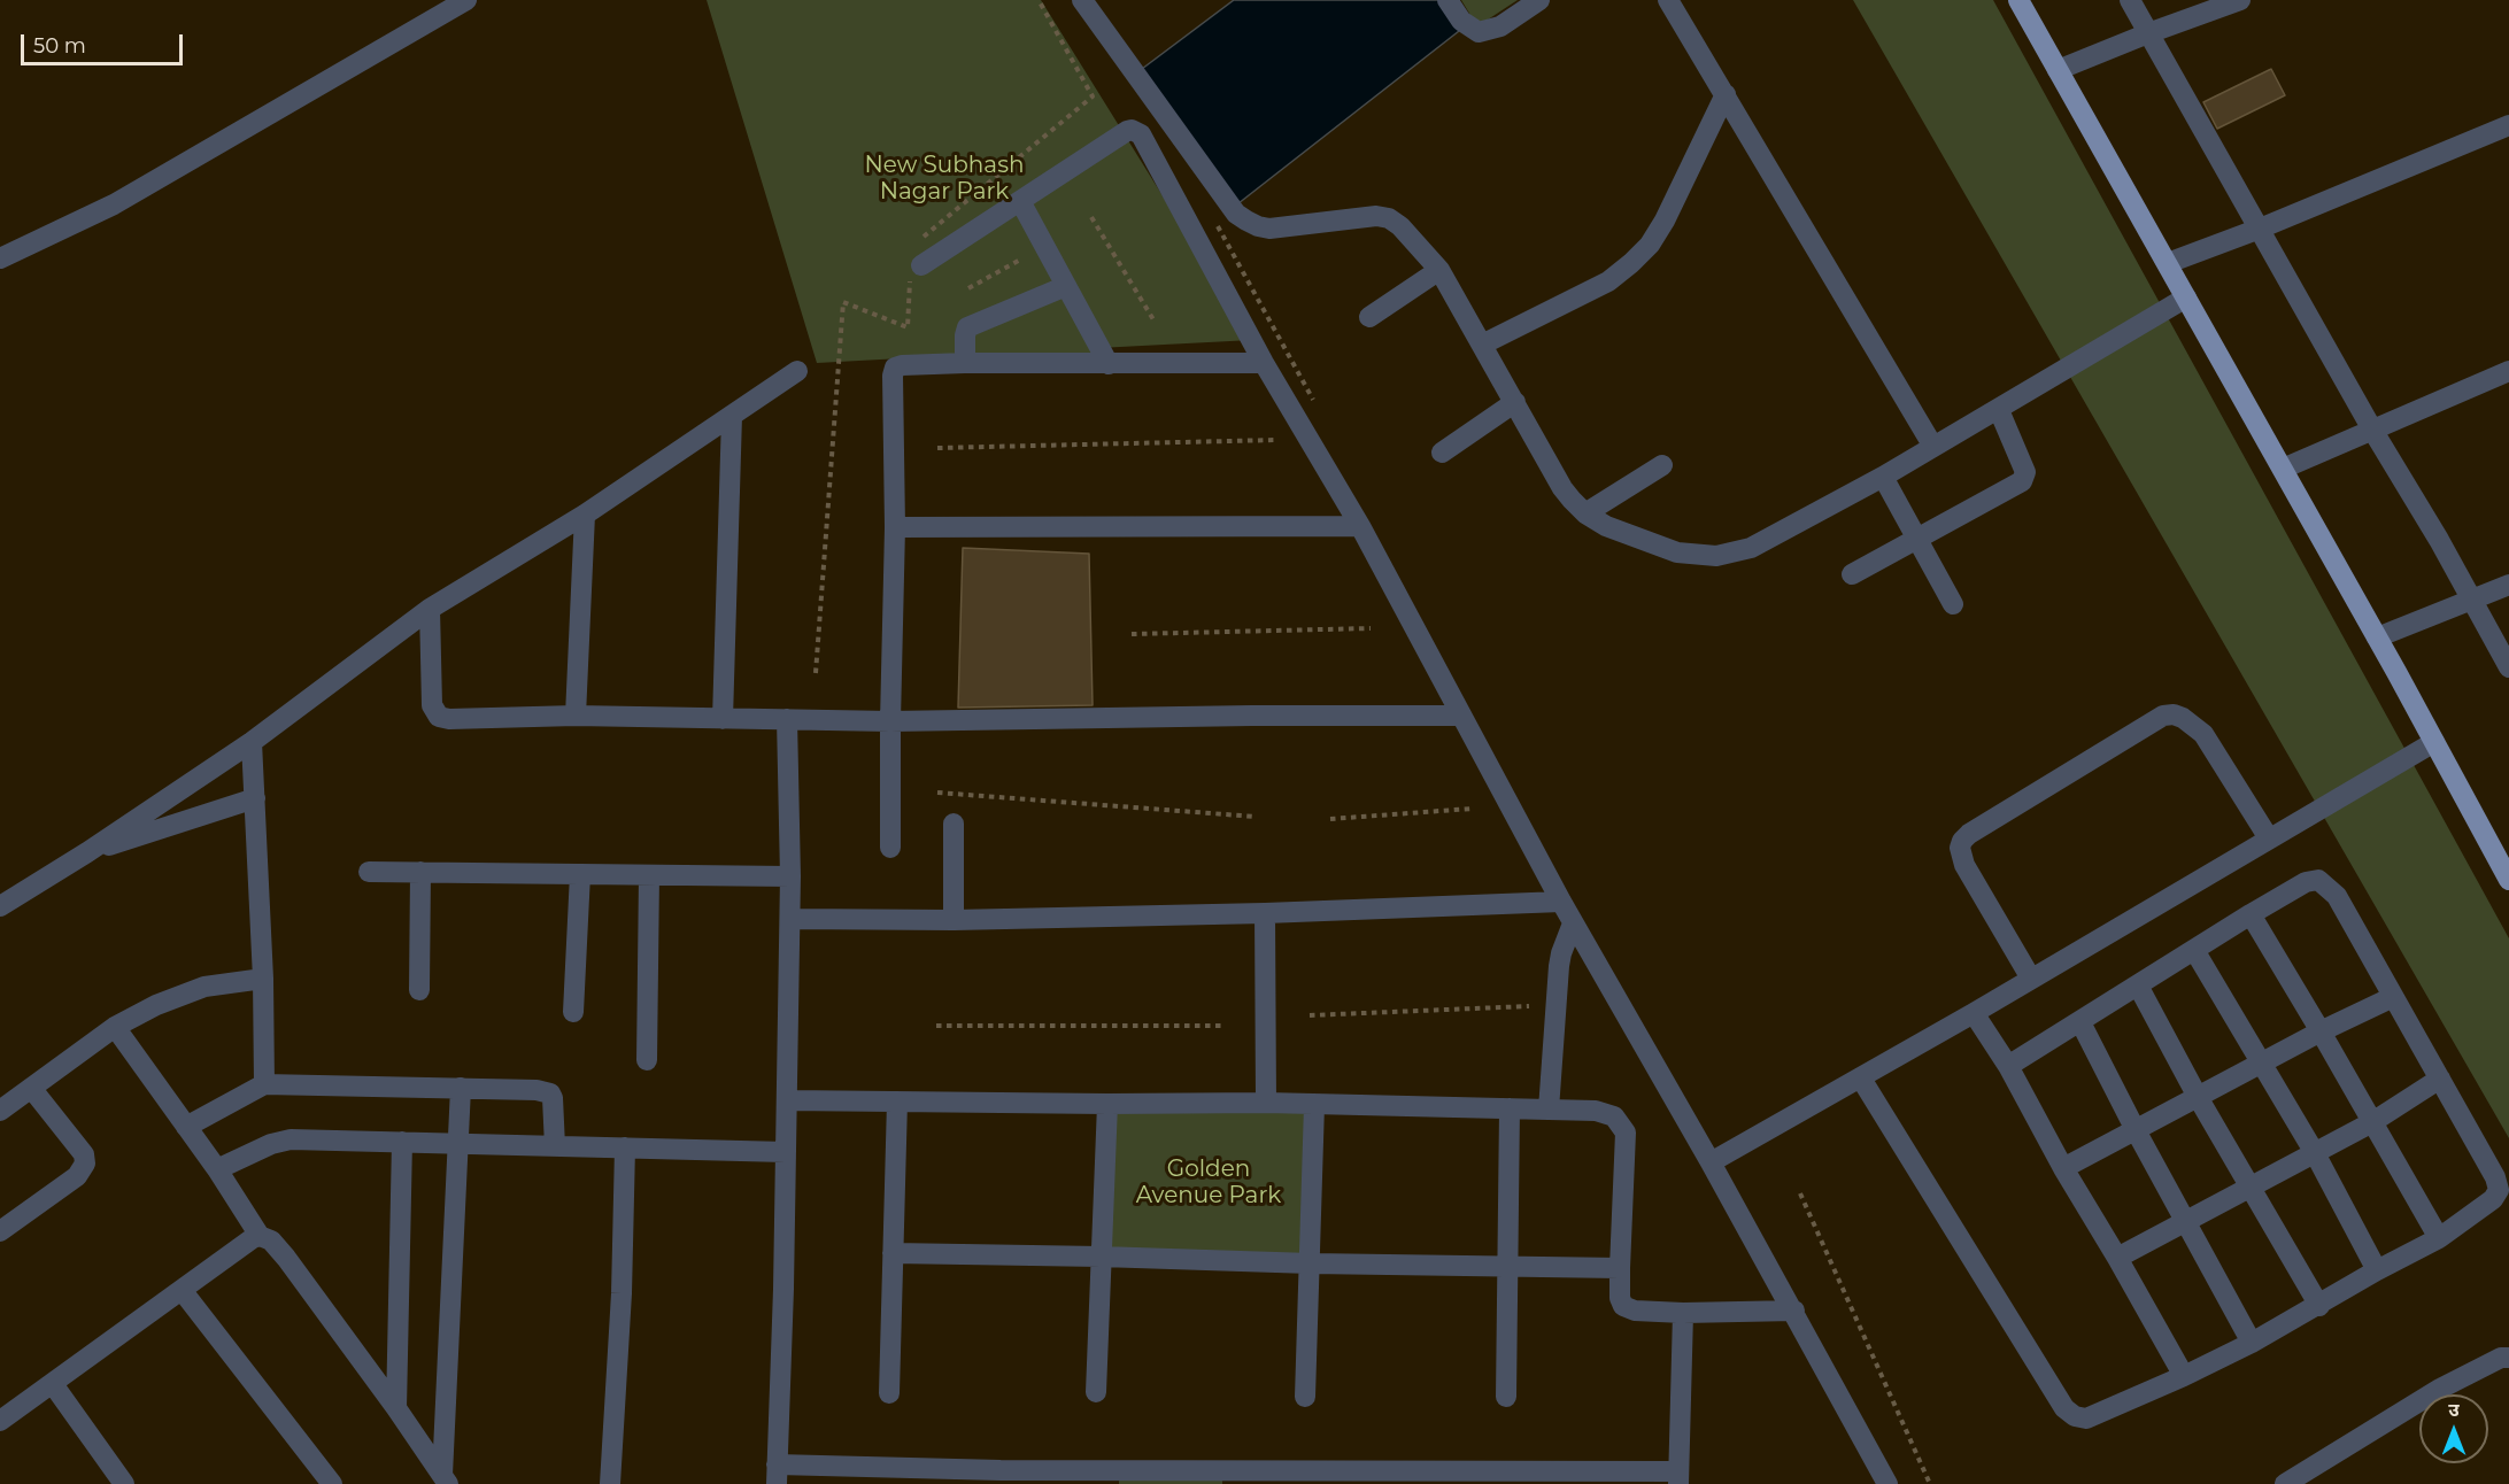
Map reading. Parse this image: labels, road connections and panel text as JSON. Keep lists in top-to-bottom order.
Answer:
{
  "parks": ["New Subhash Nagar Park", "Golden Avenue Park"],
  "scale_bar": "50 m",
  "north": "top"
}
